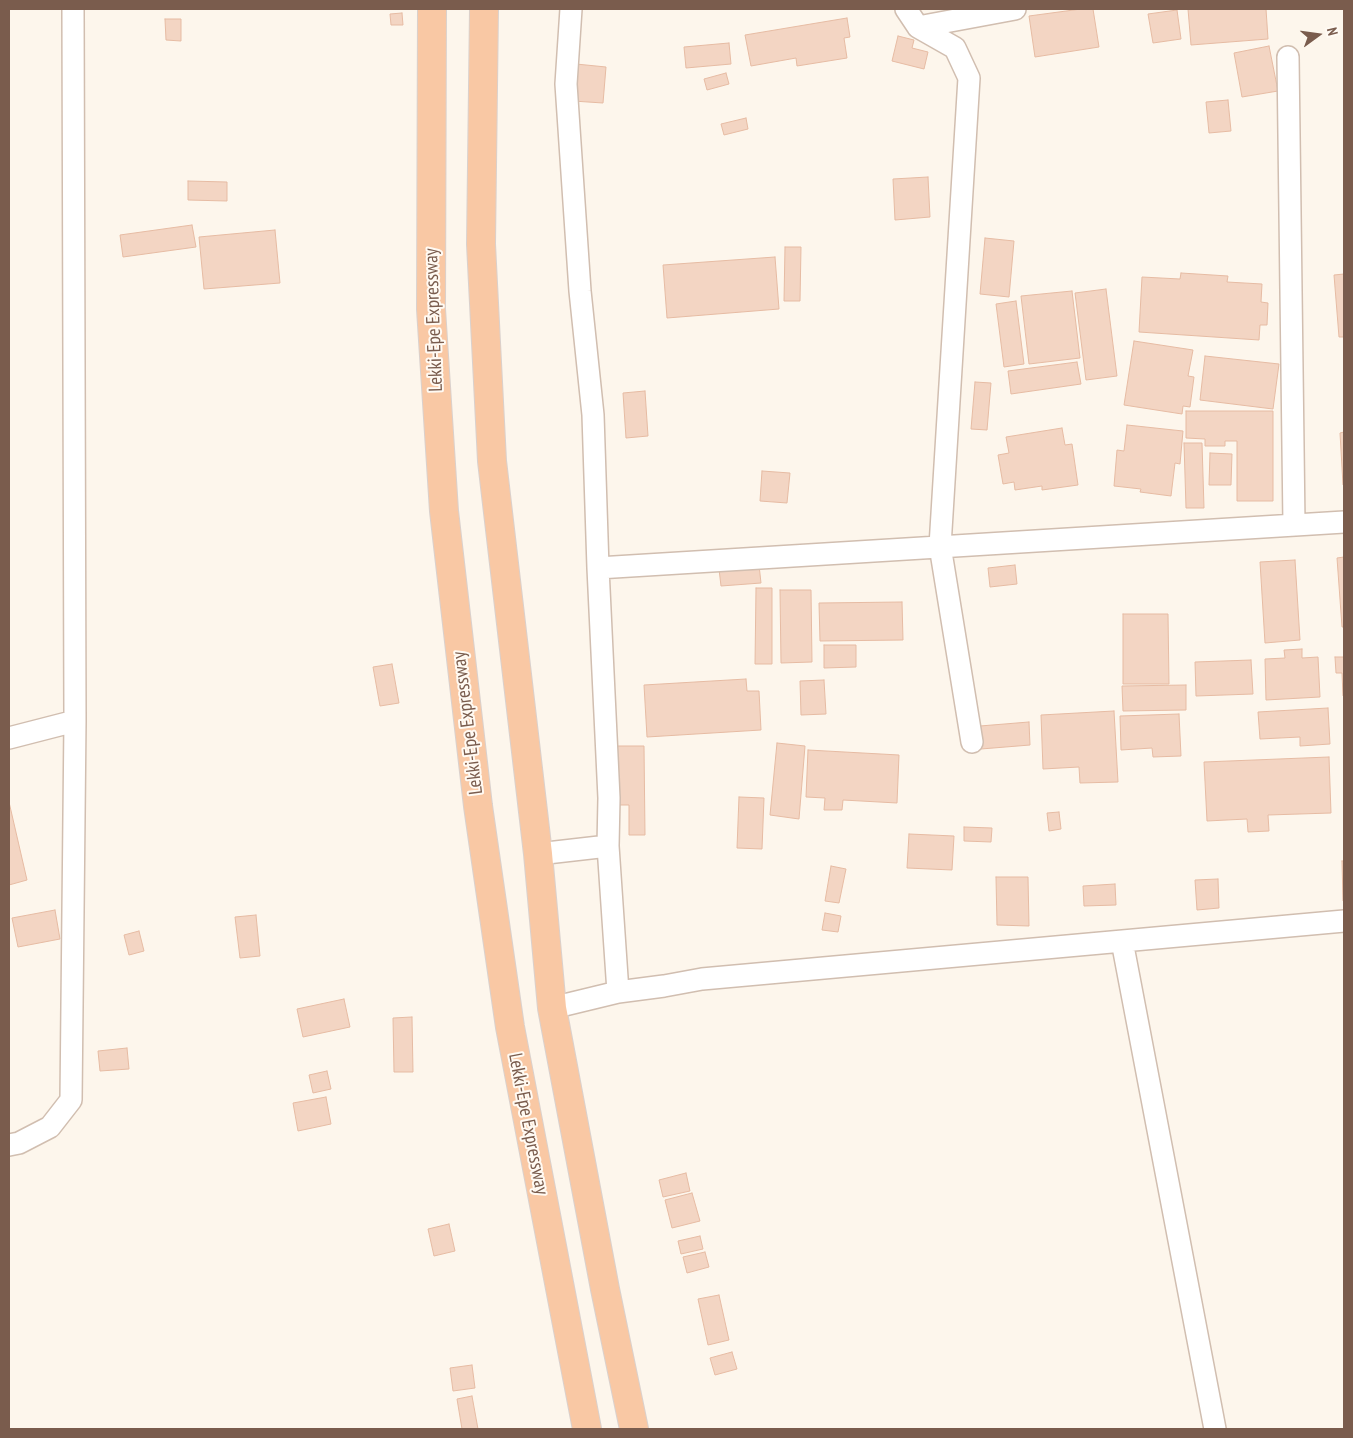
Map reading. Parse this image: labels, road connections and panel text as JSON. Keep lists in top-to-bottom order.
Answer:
{
  "streets": {
    "highway": ["Lekki-Epe Expressway"]
  },
  "north": "right"
}
